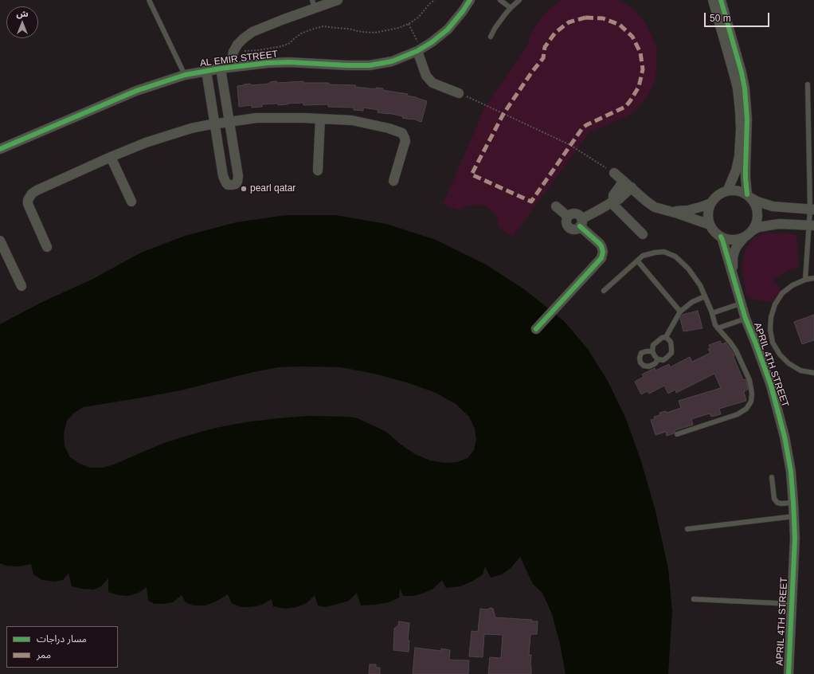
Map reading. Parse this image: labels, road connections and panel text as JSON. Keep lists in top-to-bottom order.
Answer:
{
  "streets": {
    "street": ["AL EMIR STREET", "APRIL 4TH STREET"]
  },
  "places": ["pearl qatar"],
  "legend": ["مسار دراجات", "ممر"],
  "scale_bar": "50 m",
  "north": "top"
}
